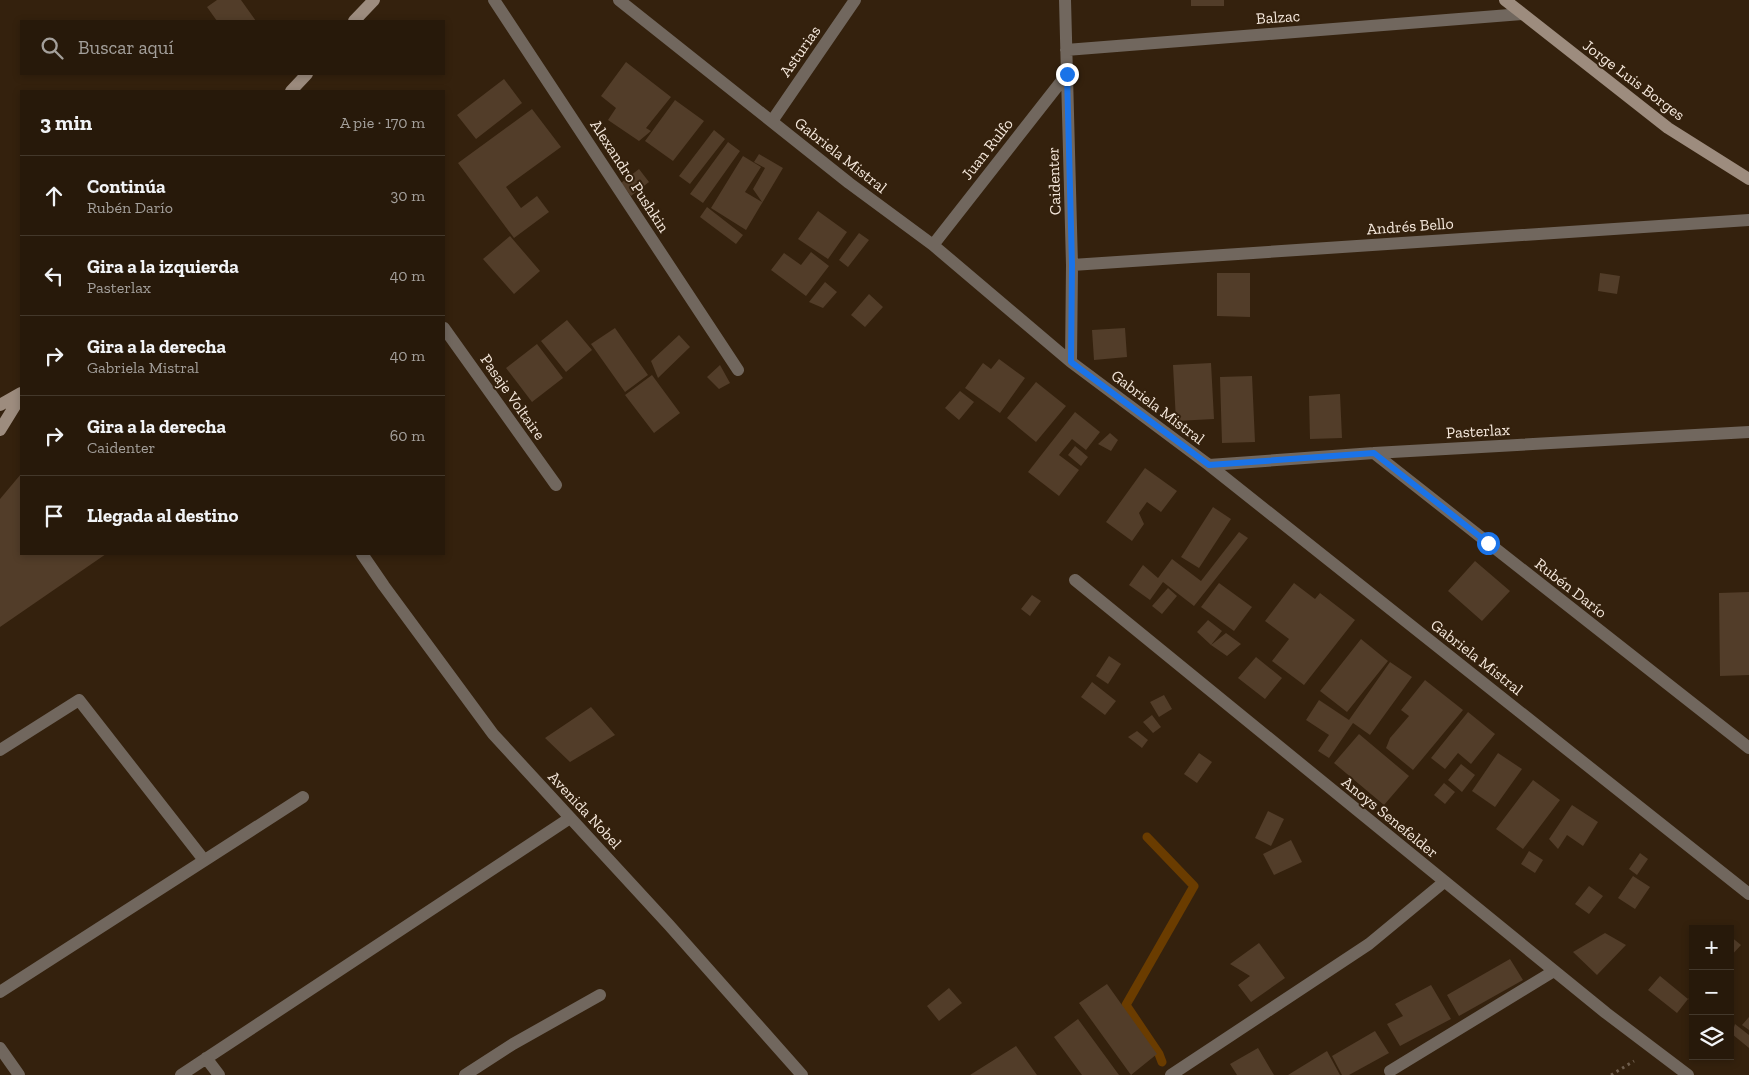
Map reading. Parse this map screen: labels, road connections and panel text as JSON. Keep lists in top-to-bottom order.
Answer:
{
  "streets": {
    "street": [
      "Balzac",
      "Asturias",
      "Jorge Luis Borges",
      "Juan Rulfo",
      "Gabriela Mistral",
      "Alexandro Pushkin",
      "Caidenter",
      "Andrés Bello",
      "Pasaje Voltaire",
      "Pasterlax",
      "Rubén Darío",
      "Avenida Nobel",
      "Anoys Senefelder"
    ]
  },
  "crossings": [
    ["Balzac", "Jorge Luis Borges"],
    ["Balzac", "Caidenter"],
    ["Asturias", "Gabriela Mistral"],
    ["Juan Rulfo", "Gabriela Mistral"],
    ["Juan Rulfo", "Caidenter"],
    ["Gabriela Mistral", "Caidenter"],
    ["Gabriela Mistral", "Pasterlax"],
    ["Caidenter", "Andrés Bello"],
    ["Pasterlax", "Rubén Darío"]
  ],
  "page": {
    "search": "Buscar aquí",
    "heading": ["3 min", "A pie · 170 m"],
    "list": [
      ["Continúa", "Rubén Darío", "30 m"],
      ["Gira a la izquierda", "Pasterlax", "40 m"],
      ["Gira a la derecha", "Gabriela Mistral", "40 m"],
      ["Gira a la derecha", "Caidenter", "60 m"],
      "Llegada al destino"
    ],
    "map_buttons": ["+", "−"]
  }
}
